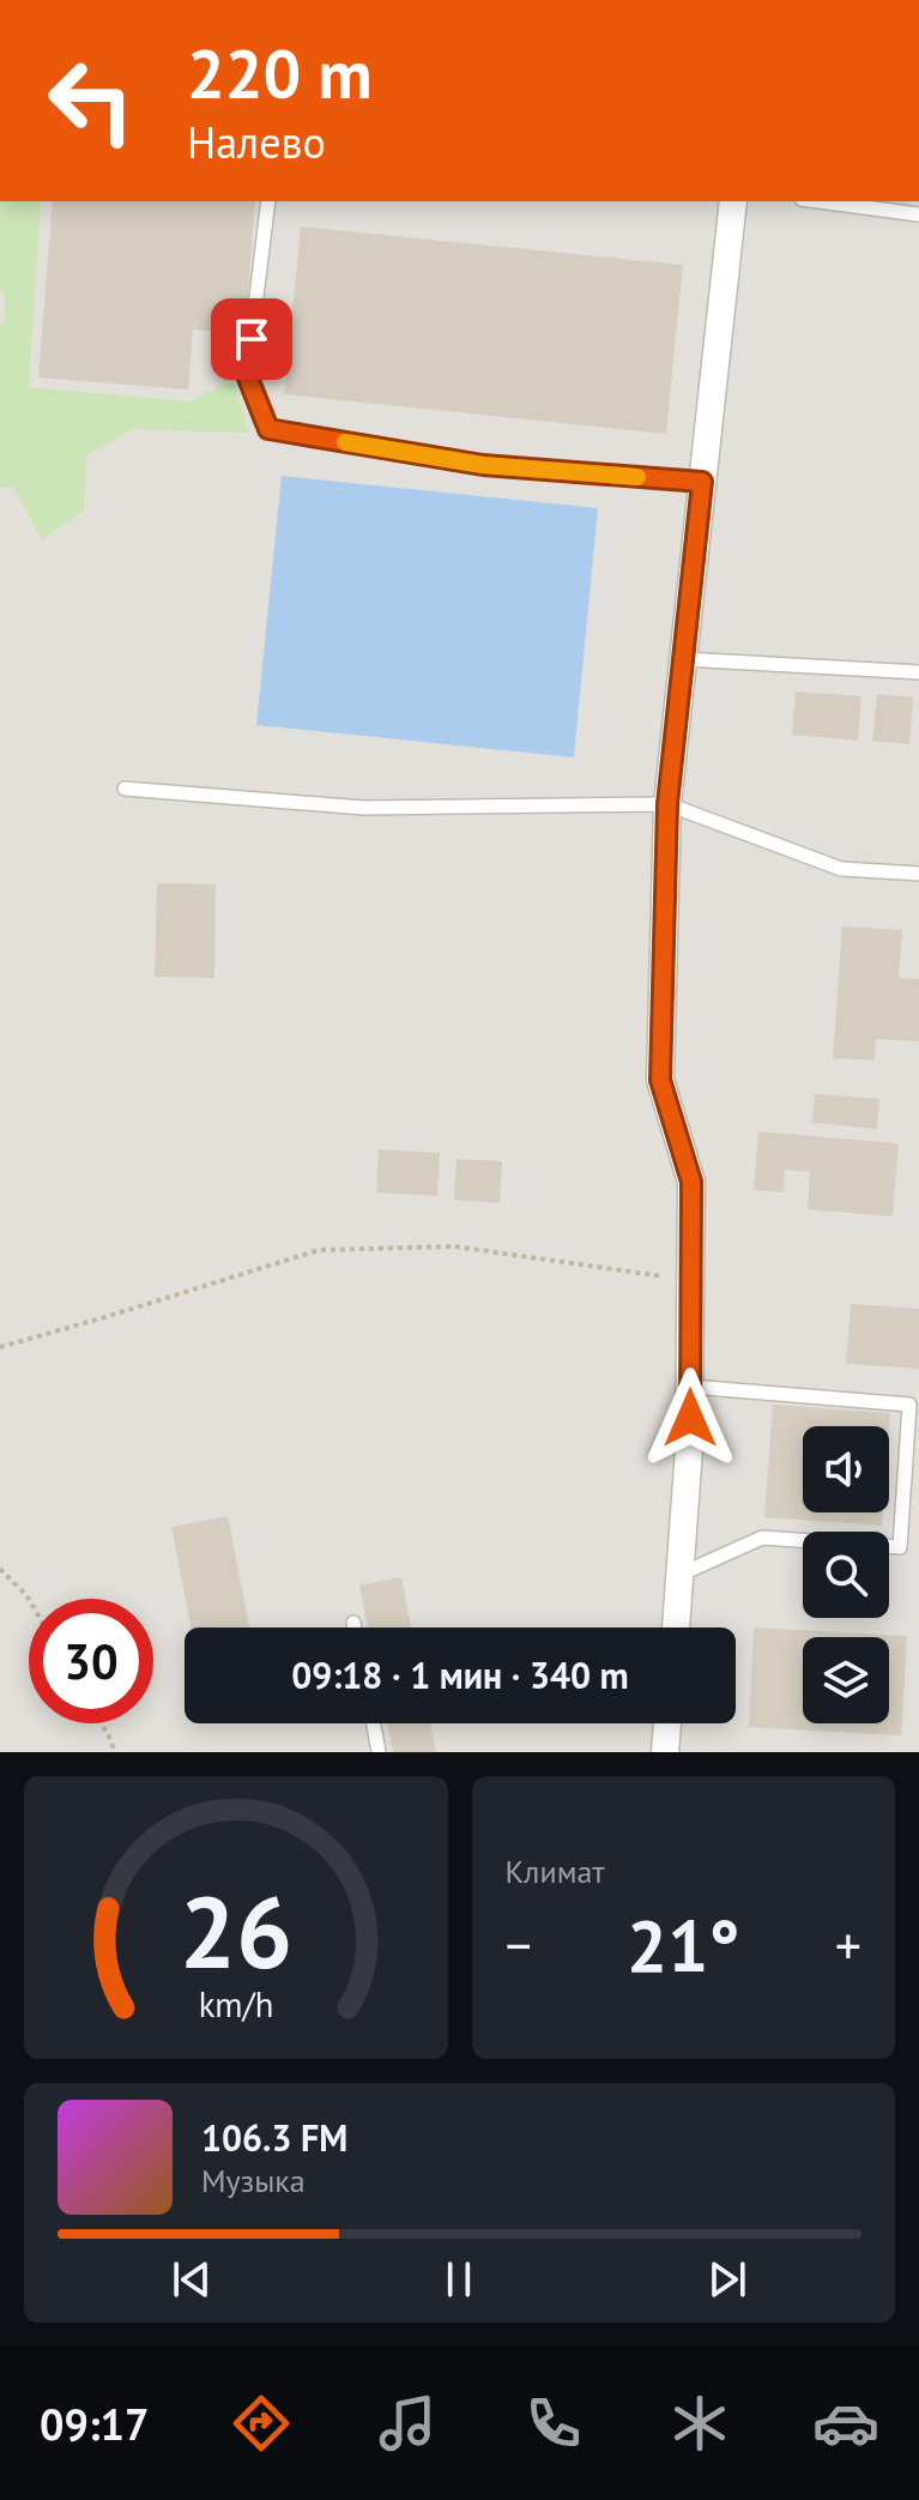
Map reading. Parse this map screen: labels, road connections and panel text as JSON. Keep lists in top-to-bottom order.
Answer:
{
  "page": {
    "turn": ["220 m", "Налево"],
    "limit": "30",
    "trip": "09:18 · 1 мин · 340 m",
    "tile": "Климат",
    "heat": ["−", "21°", "+"],
    "song": ["106.3 FM", "Музыка"],
    "tabs": "09:17",
    "gauge": ["26", "km/h"]
  }
}
